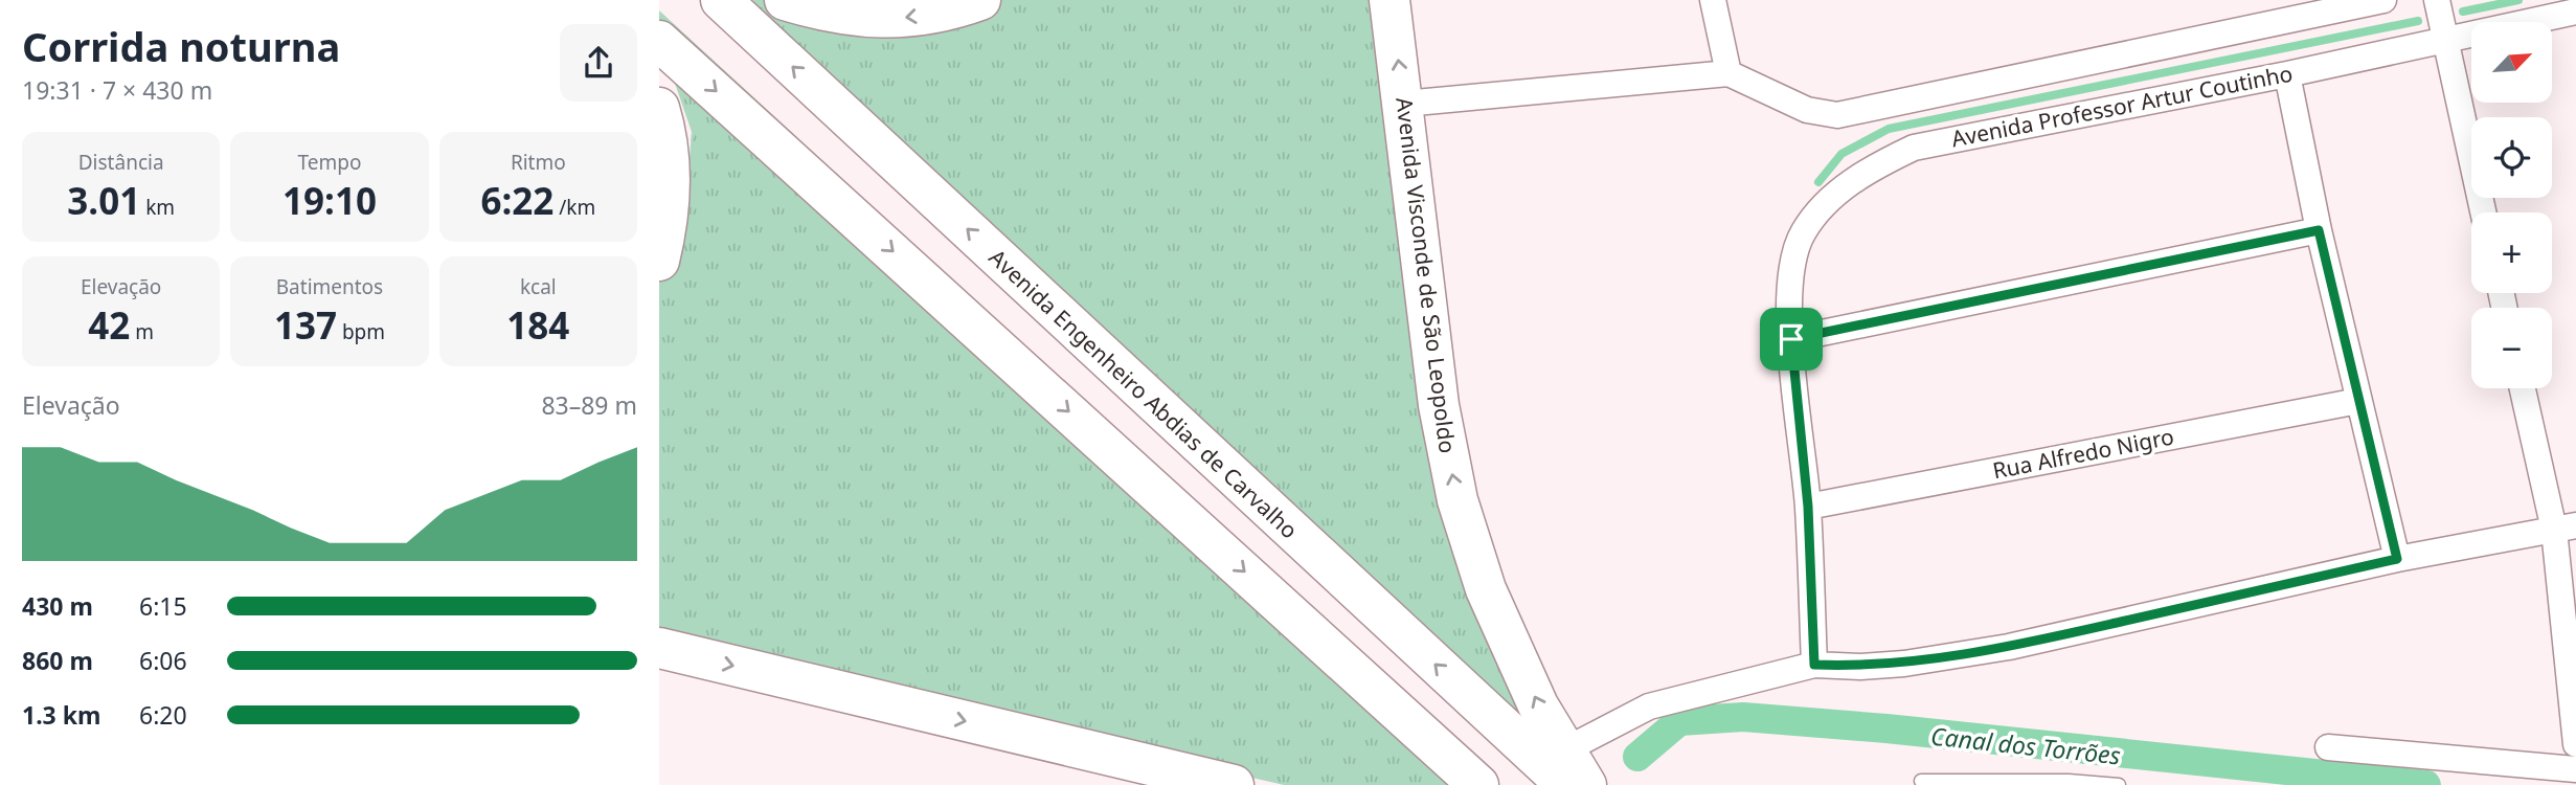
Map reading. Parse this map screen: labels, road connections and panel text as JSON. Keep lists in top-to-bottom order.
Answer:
{
  "streets": {
    "main road": ["Avenida Visconde de São Leopoldo", "Avenida Engenheiro Abdias de Carvalho"],
    "street": ["Avenida Professor Artur Coutinho", "Rua Alfredo Nigro"]
  },
  "crossings": [
    ["Avenida Professor Artur Coutinho", "Rua Alfredo Nigro"],
    ["Avenida Visconde de São Leopoldo", "Avenida Engenheiro Abdias de Carvalho"]
  ],
  "one_way": ["Avenida Visconde de São Leopoldo"],
  "water": ["Canal dos Torrões"],
  "north": "top right",
  "page": {
    "heading": ["Corrida noturna", "19:31 · 7 × 430 m"],
    "map_buttons": ["+", "−"],
    "stats": [
      ["Distância", "3.01 km"],
      ["Tempo", "19:10"],
      ["Ritmo", "6:22 /km"],
      ["Elevação", "42 m"],
      ["Batimentos", "137 bpm"],
      ["kcal", "184"]
    ],
    "chart": ["Elevação", "83–89 m"],
    "list": [
      {
        "name": "430 m",
        "note": "6:15"
      },
      {
        "name": "860 m",
        "note": "6:06"
      },
      {
        "name": "1.3 km",
        "note": "6:20"
      }
    ]
  }
}
